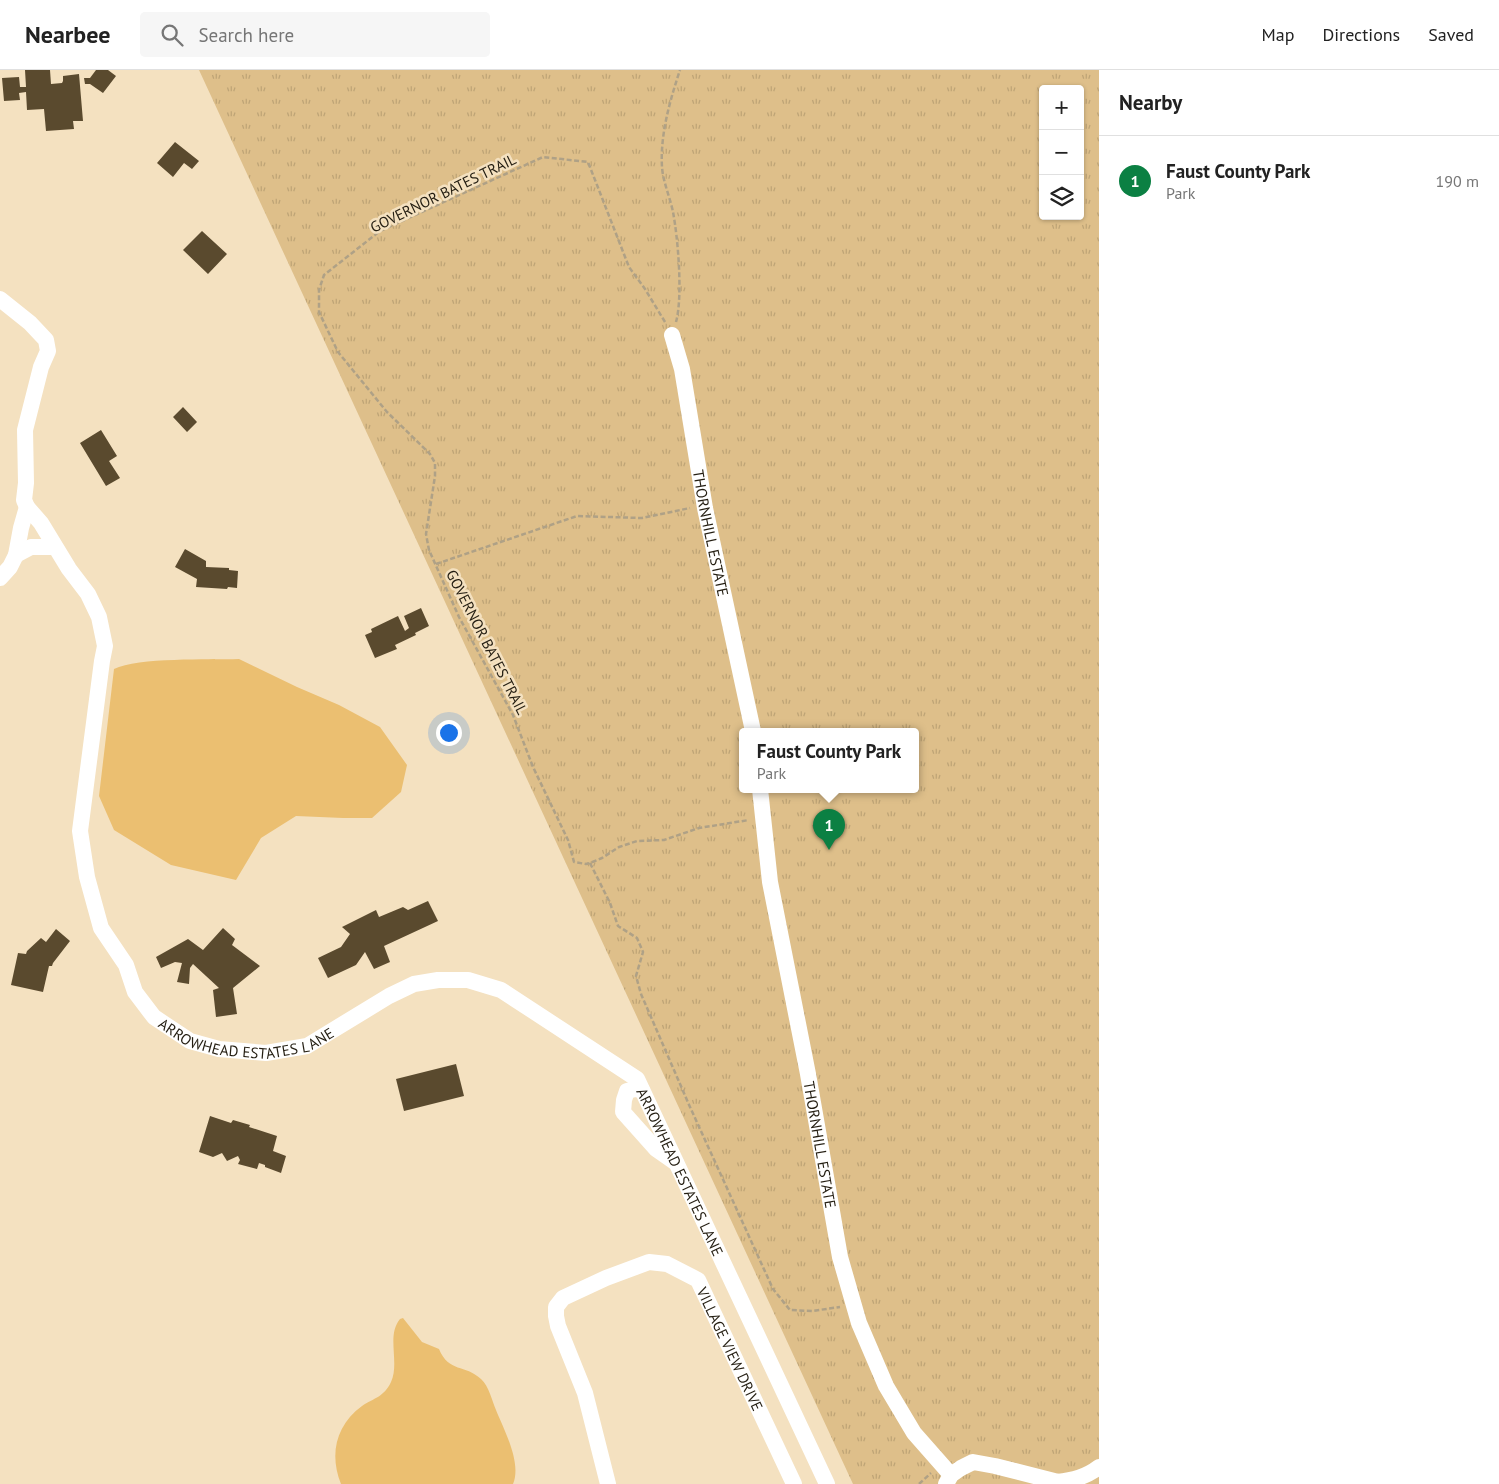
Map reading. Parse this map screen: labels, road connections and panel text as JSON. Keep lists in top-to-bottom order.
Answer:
{
  "streets": {
    "street": ["THORNHILL ESTATE", "ARROWHEAD ESTATES LANE", "VILLAGE VIEW DRIVE"],
    "path": ["GOVERNOR BATES TRAIL"]
  },
  "crossings": [
    ["GOVERNOR BATES TRAIL", "THORNHILL ESTATE"]
  ],
  "page": {
    "header": "Nearbee",
    "search": "Search here",
    "nav": ["Map", "Directions", "Saved"],
    "heading": "Nearby",
    "map_buttons": ["+", "−"],
    "list": [
      {
        "mark": "1",
        "name": "Faust County Park",
        "note": "Park",
        "value": "190 m"
      }
    ],
    "popup": ["Faust County Park", "Park"],
    "pins": "1"
  }
}
